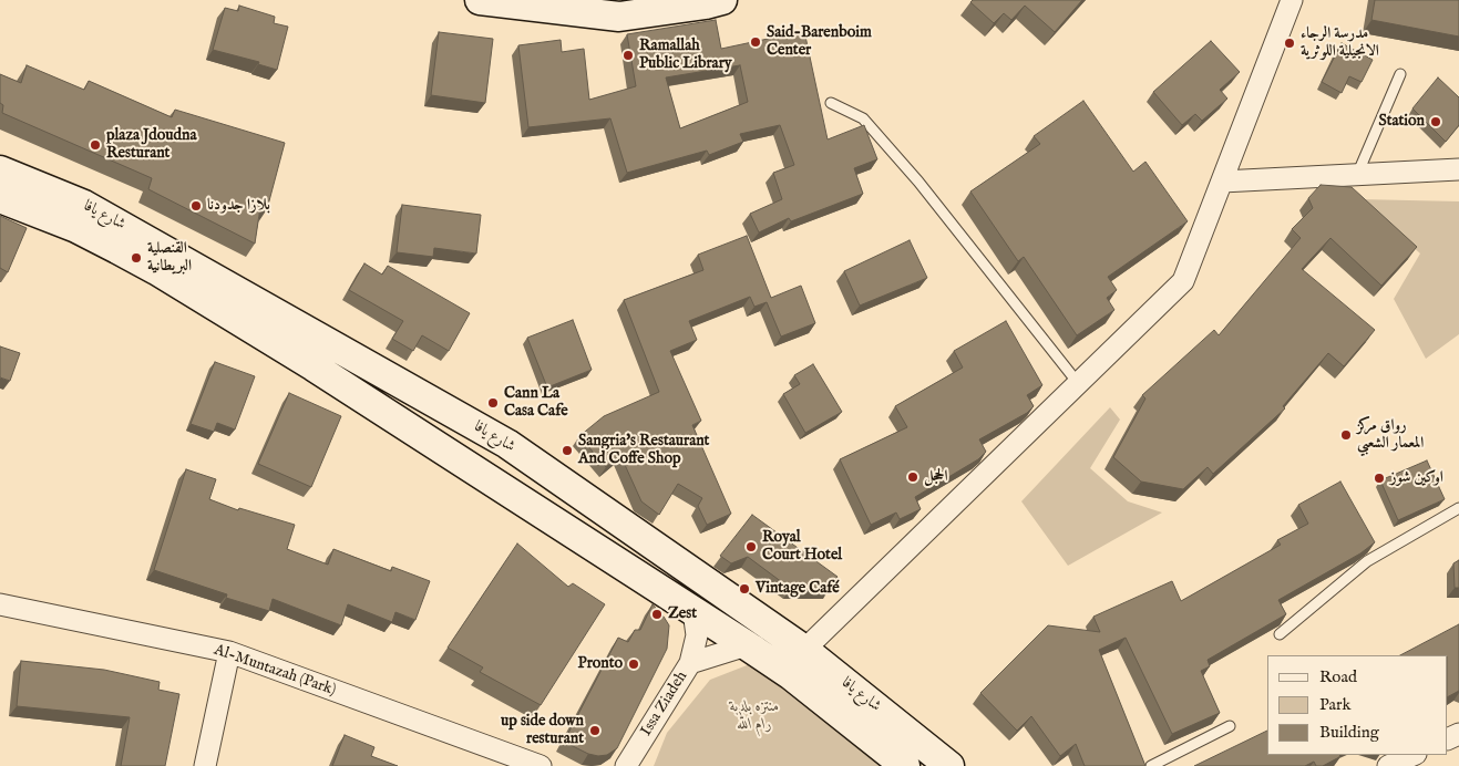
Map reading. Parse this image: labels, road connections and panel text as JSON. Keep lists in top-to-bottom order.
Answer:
{
  "streets": {
    "main road": ["شارع يافا"],
    "street": ["Al-Muntazah (Park)", "Issa Ziadeh"]
  },
  "crossings": [
    ["شارع يافا", "Issa Ziadeh"]
  ],
  "parks": ["منتزه بلدية رام الله"],
  "places": [
    "Said-Barenboim Center",
    "مدرسة الرجاء الانجيلية اللوثرية",
    "Ramallah Public Library",
    "Station",
    "plaza Jdoudna Resturant",
    "بلازا جدودنا",
    "القنصلية البريطانية",
    "Cann La Casa Cafe",
    "رواق مركز المعمار الشعبي",
    "Sangria's Restaurant And Coffe Shop",
    "الحجل",
    "اوكين شوز",
    "Royal Court Hotel",
    "Vintage Café",
    "Zest",
    "Pronto",
    "up side down resturant"
  ],
  "legend": ["Road", "Park", "Building"]
}
